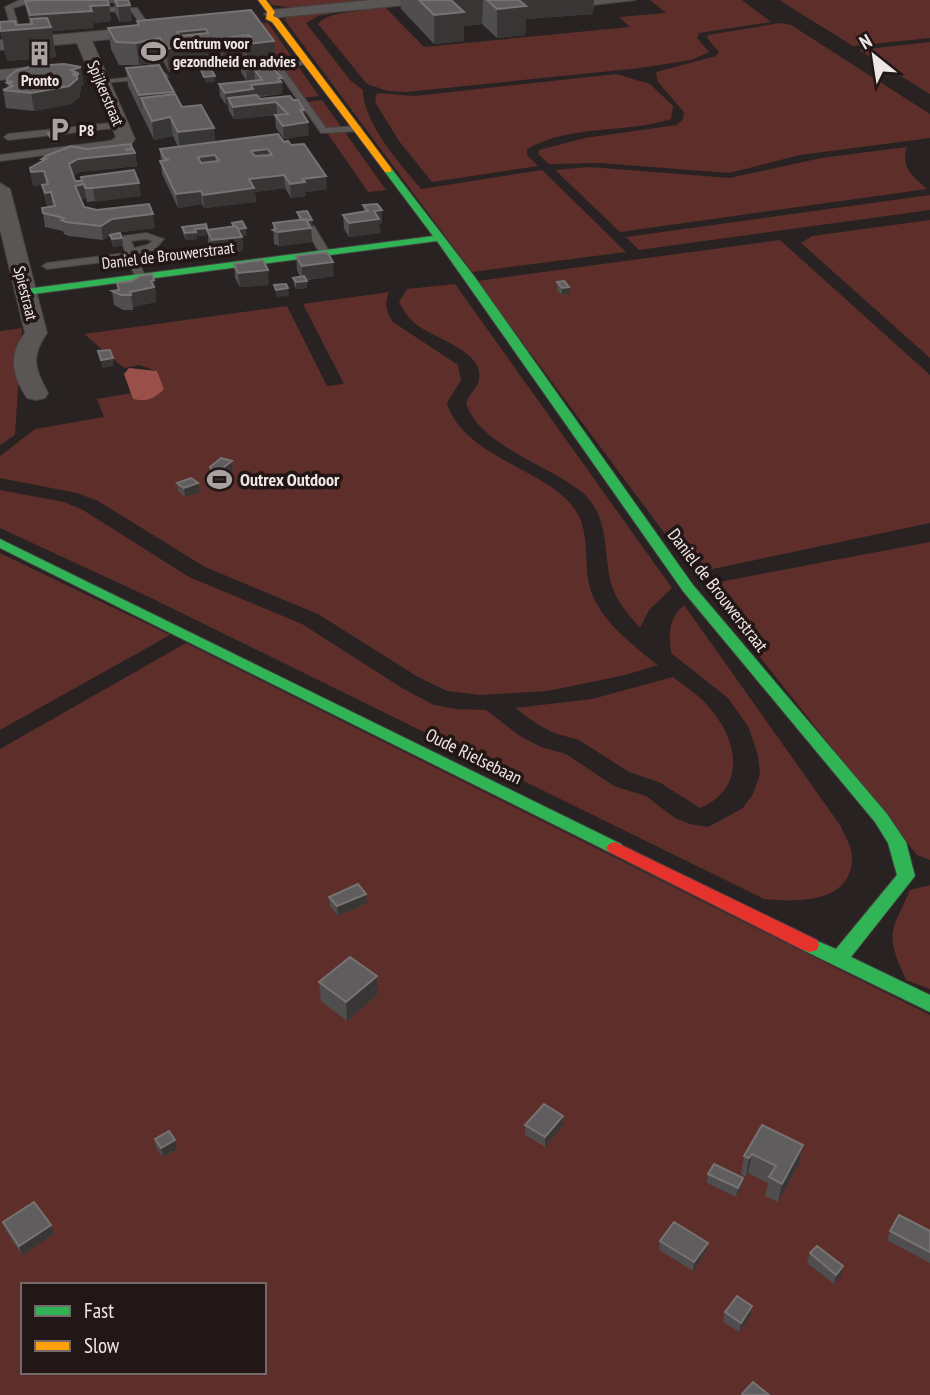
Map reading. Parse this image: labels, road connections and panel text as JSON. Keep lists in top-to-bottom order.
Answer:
{
  "streets": {
    "street": [
      "Spijkerstraat",
      "Daniel de Brouwerstraat",
      "Spiestraat",
      "Oude Rielsebaan"
    ]
  },
  "crossings": [
    ["Daniel de Brouwerstraat", "Spiestraat"],
    ["Daniel de Brouwerstraat", "Oude Rielsebaan"]
  ],
  "places": {
    "sports": ["Centrum voor gezondheid en advies", "Outrex Outdoor"],
    "building": ["Pronto"],
    "parking": ["P8"]
  },
  "legend": ["Fast", "Slow"],
  "north": "top left"
}
